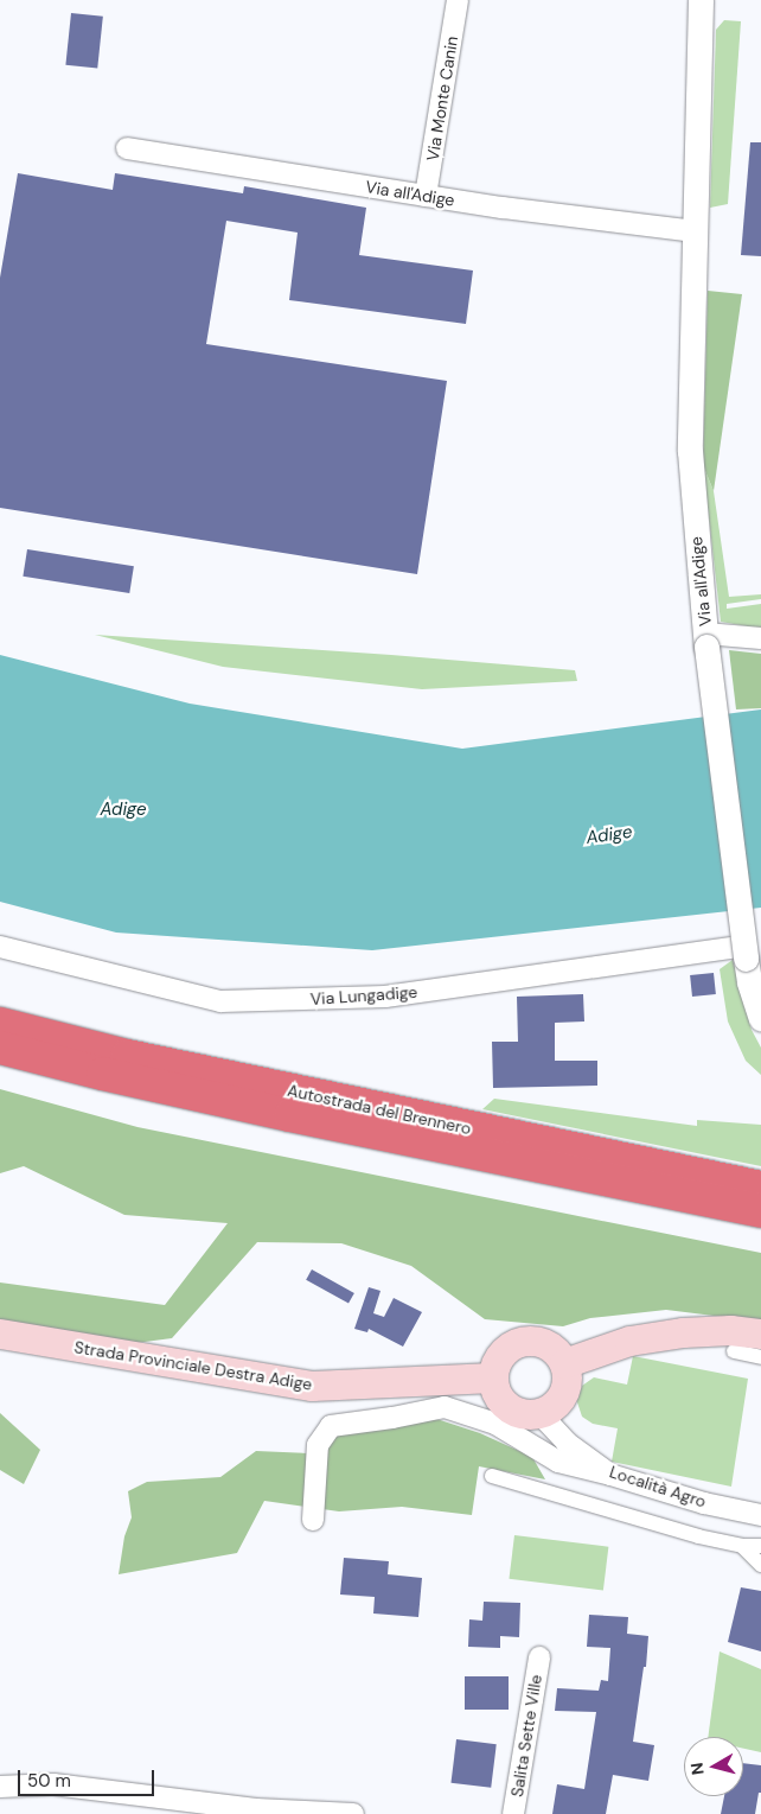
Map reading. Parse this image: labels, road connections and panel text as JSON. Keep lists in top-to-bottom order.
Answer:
{
  "streets": {
    "highway": ["Autostrada del Brennero"],
    "main road": ["Strada Provinciale Destra Adige"],
    "street": [
      "Via Monte Canin",
      "Via all'Adige",
      "Via Lungadige",
      "Località Agro",
      "Salita Sette Ville"
    ]
  },
  "crossings": [
    ["Via Monte Canin", "Via all'Adige"],
    ["Via all'Adige", "Via Lungadige"],
    ["Strada Provinciale Destra Adige", "Località Agro"]
  ],
  "water": ["Adige"],
  "scale_bar": "50 m",
  "north": "left"
}
